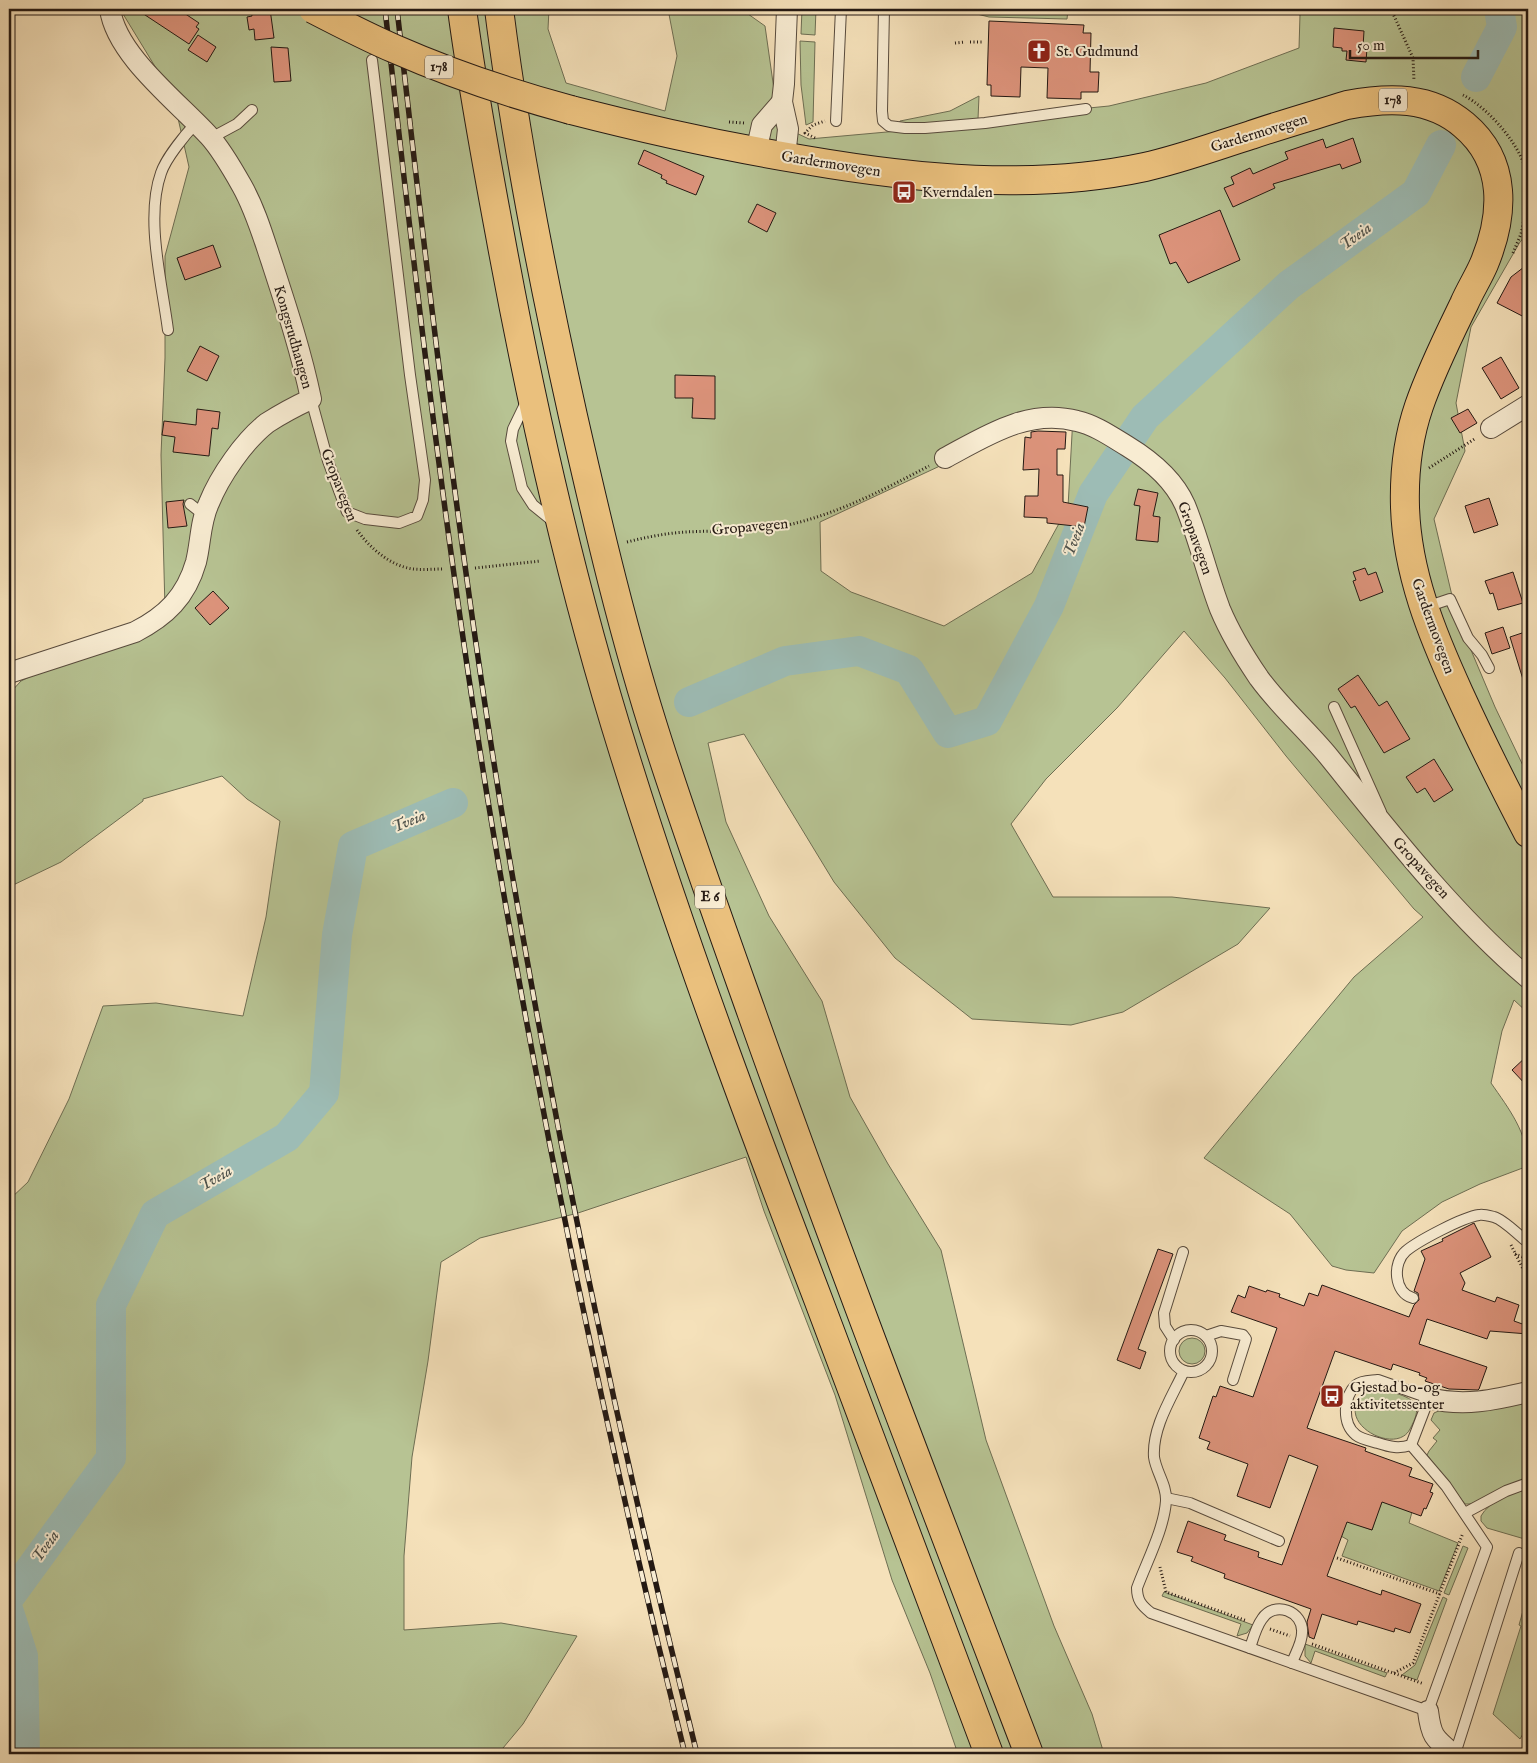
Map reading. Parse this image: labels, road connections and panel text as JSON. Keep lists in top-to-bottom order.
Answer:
{
  "streets": {
    "main road": ["178", "Gardermovegen", "E 6"],
    "street": ["Kongsrudhaugen", "Gropavegen"]
  },
  "crossings": [
    ["Kongsrudhaugen", "Gropavegen"]
  ],
  "water": ["Tveia"],
  "places": {
    "church": ["St. Gudmund"],
    "bus stop": ["Kverndalen", "Gjestad bo-og aktivitetssenter"]
  },
  "scale_bar": "50 m"
}
